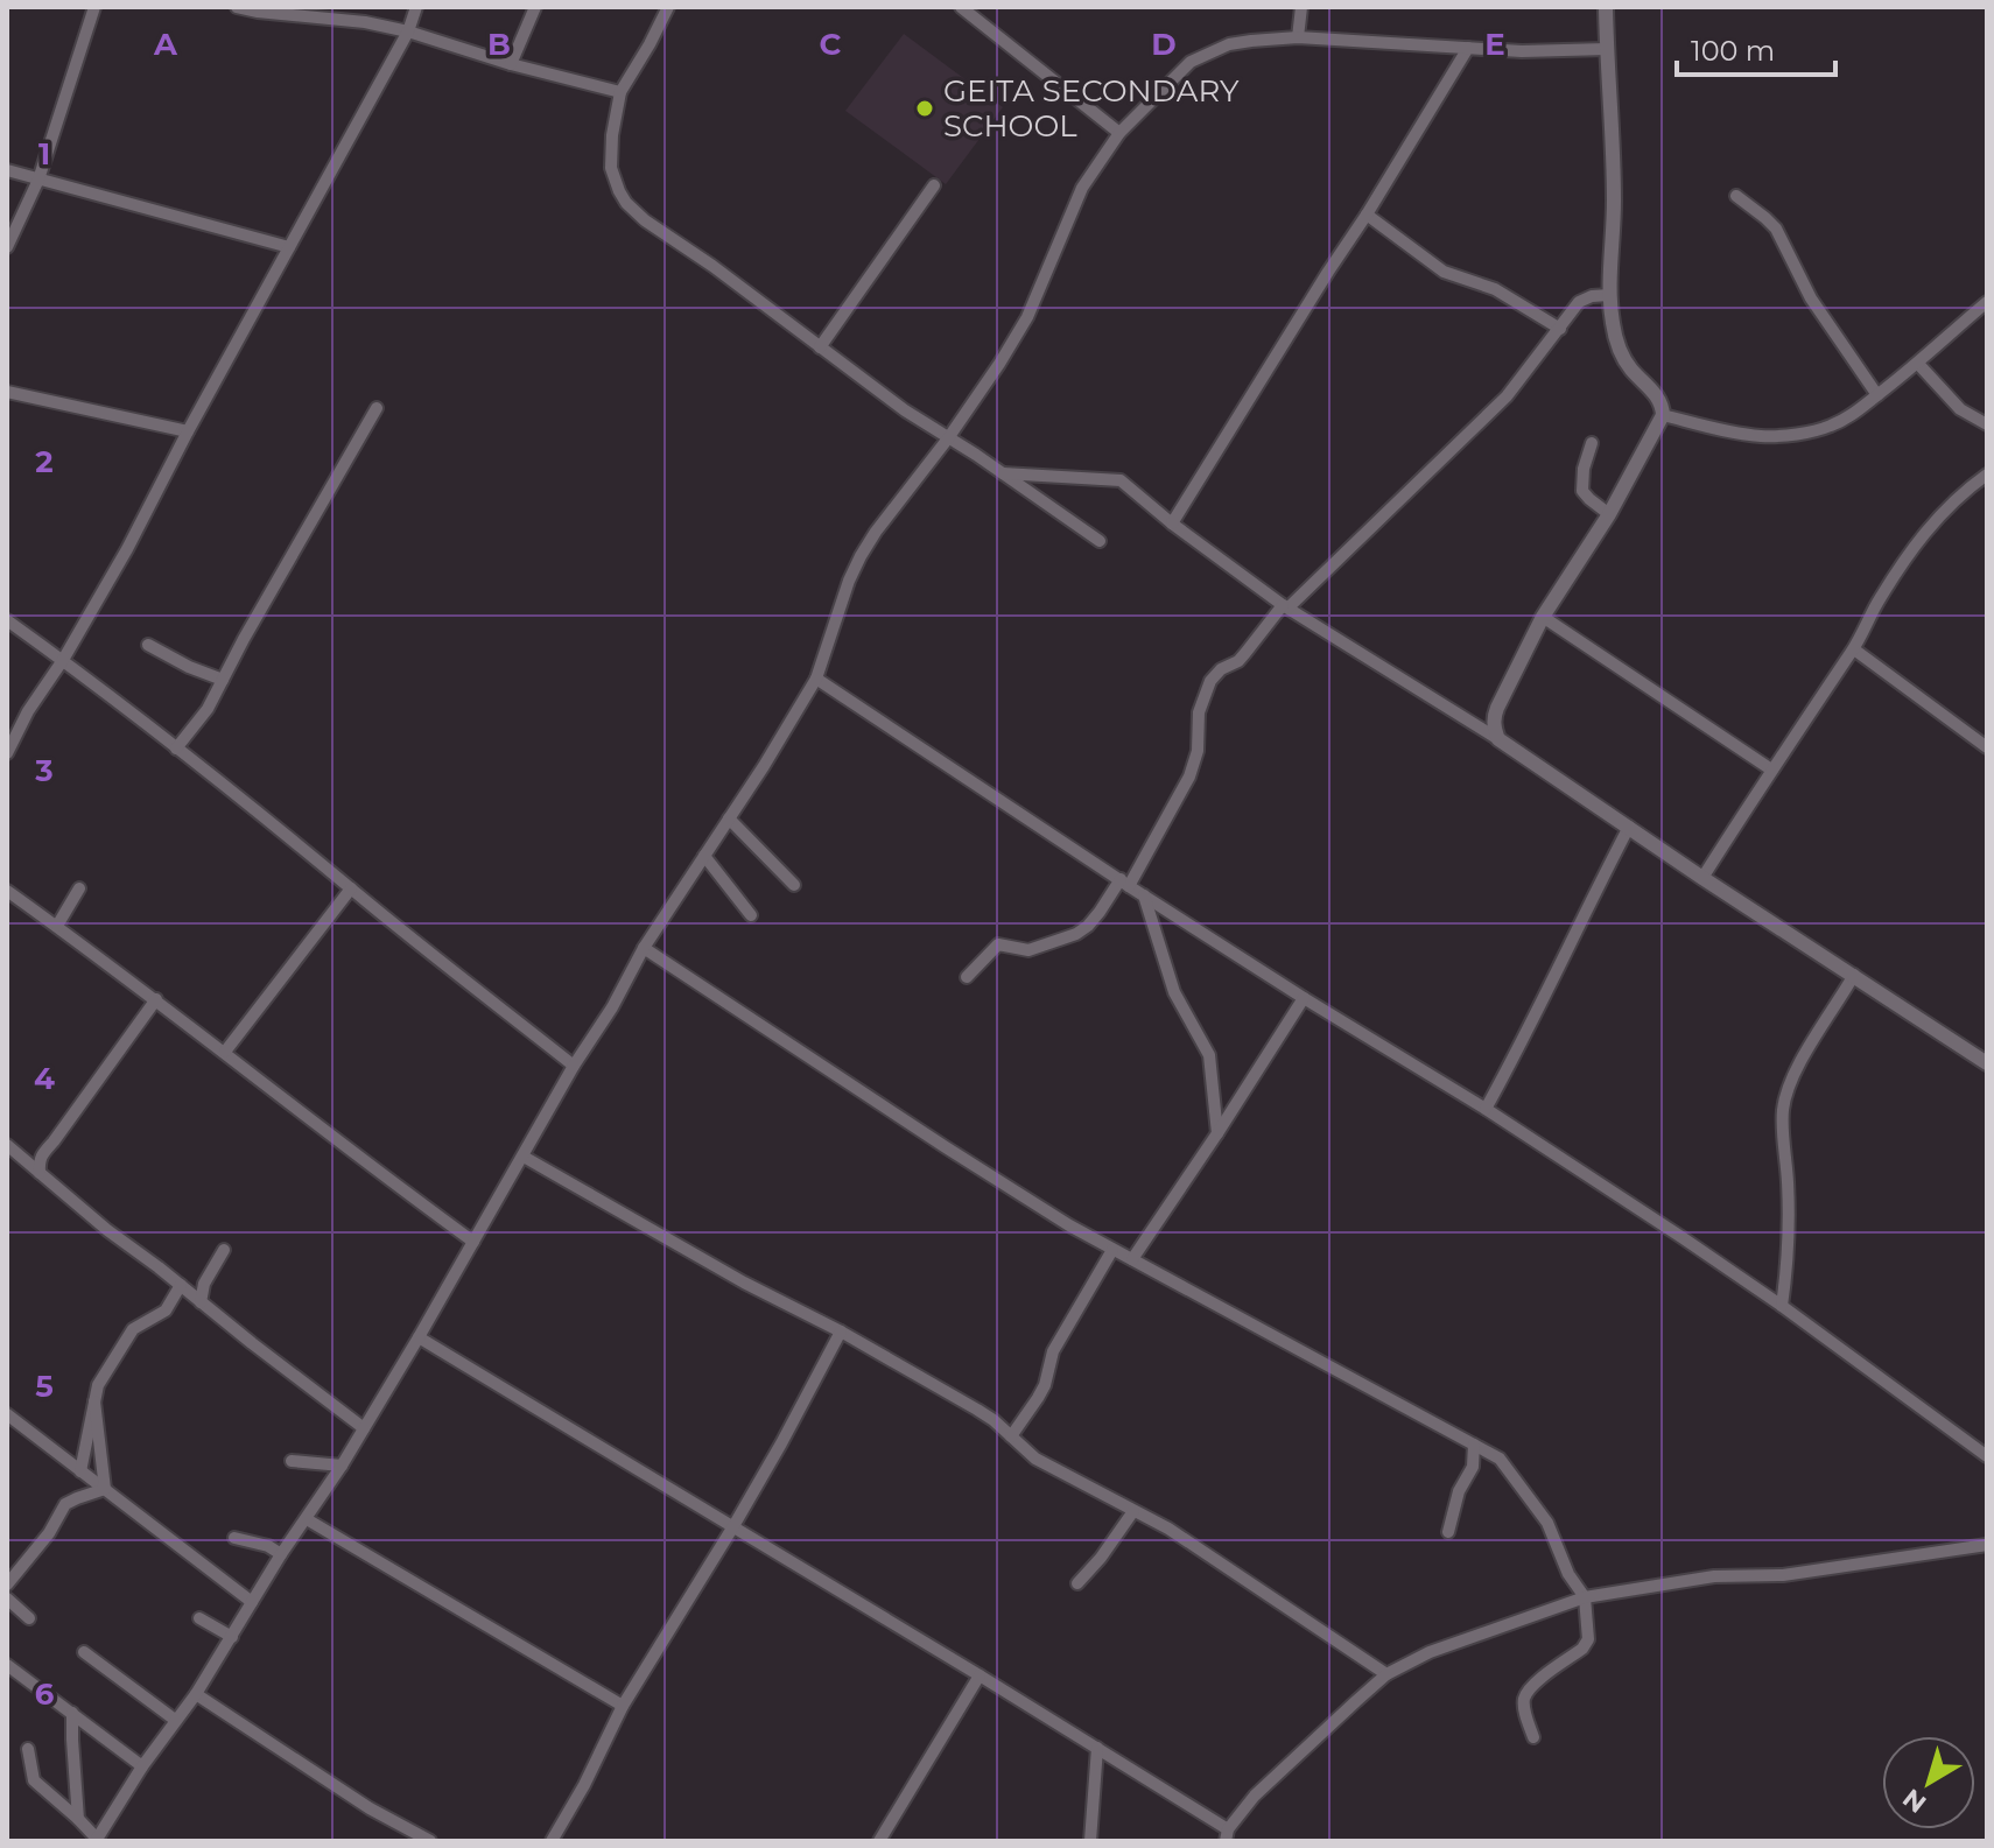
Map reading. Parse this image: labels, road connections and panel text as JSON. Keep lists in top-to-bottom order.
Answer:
{
  "places": ["GEITA SECONDARY SCHOOL"],
  "scale_bar": "100 m",
  "north": "bottom left",
  "grid": {
    "columns": [
      "A",
      "B",
      "C",
      "D",
      "E"
    ],
    "rows": [
      "1",
      "2",
      "3",
      "4",
      "5",
      "6"
    ]
  }
}
